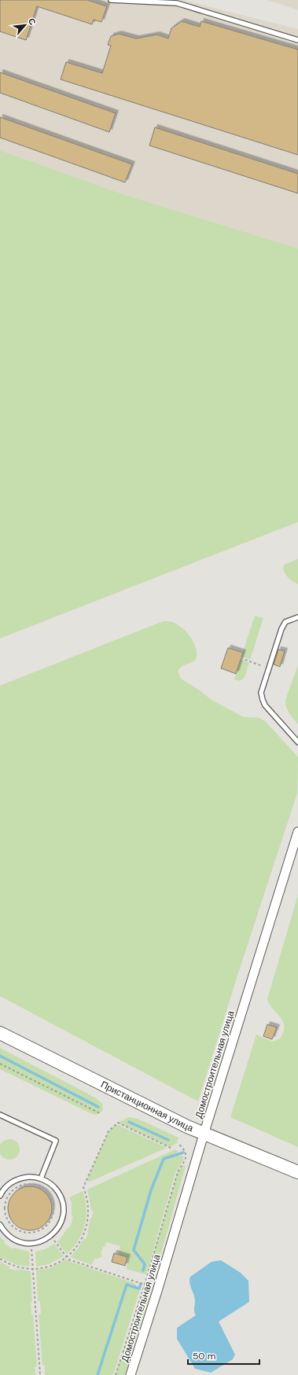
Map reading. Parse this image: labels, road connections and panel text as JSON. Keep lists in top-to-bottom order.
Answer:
{
  "streets": {
    "main road": ["Пристанционная улица"],
    "street": ["Домостроительная улица"]
  },
  "crossings": [
    ["Домостроительная улица", "Пристанционная улица"]
  ],
  "scale_bar": "50 m",
  "north": "top right"
}
